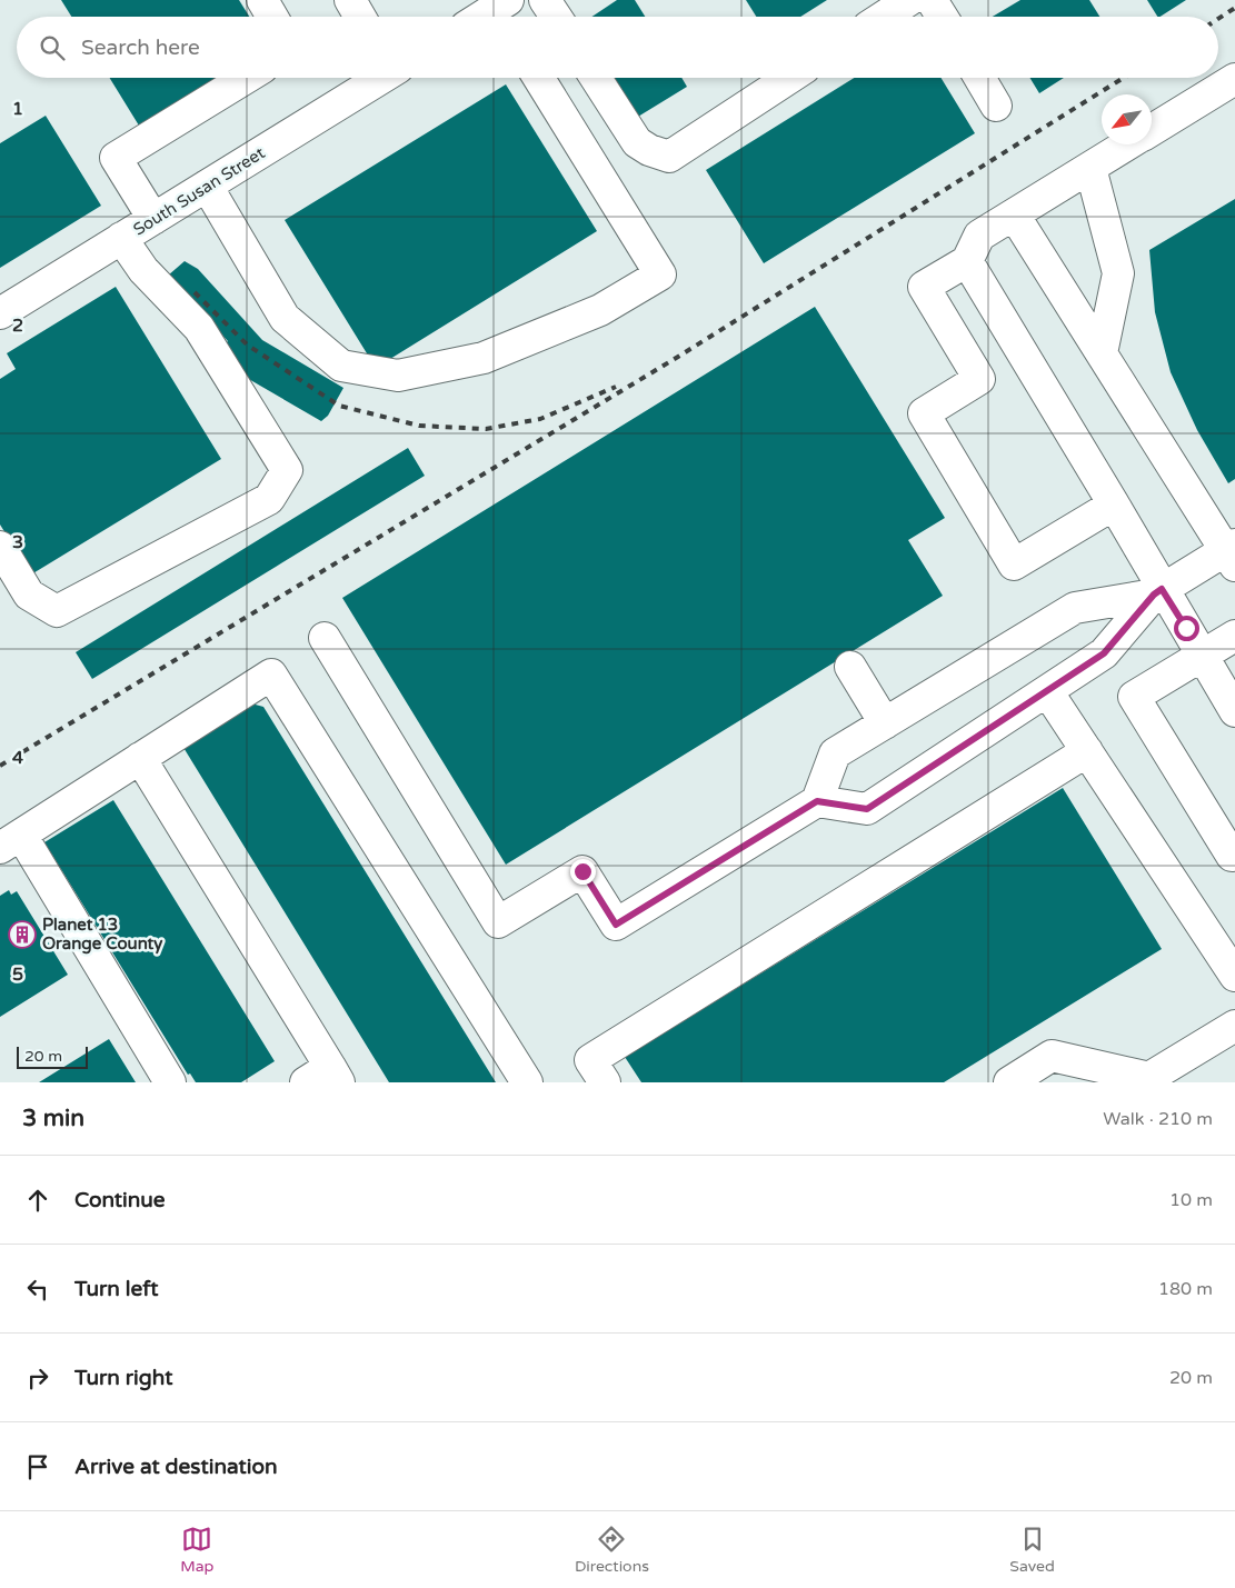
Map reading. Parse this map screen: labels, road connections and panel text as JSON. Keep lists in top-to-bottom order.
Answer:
{
  "streets": {
    "street": ["South Susan Street"]
  },
  "places": {
    "building": ["Planet 13 Orange County"]
  },
  "scale_bar": "20 m",
  "north": "bottom left",
  "page": {
    "search": "Search here",
    "scale": "20 m",
    "heading": ["3 min", "Walk · 210 m"],
    "list": [
      ["Continue", "10 m"],
      ["Turn left", "180 m"],
      ["Turn right", "20 m"],
      "Arrive at destination"
    ],
    "nav": ["Map", "Directions", "Saved"]
  },
  "grid": {
    "rows": [
      "1",
      "2",
      "3",
      "4",
      "5"
    ]
  }
}
